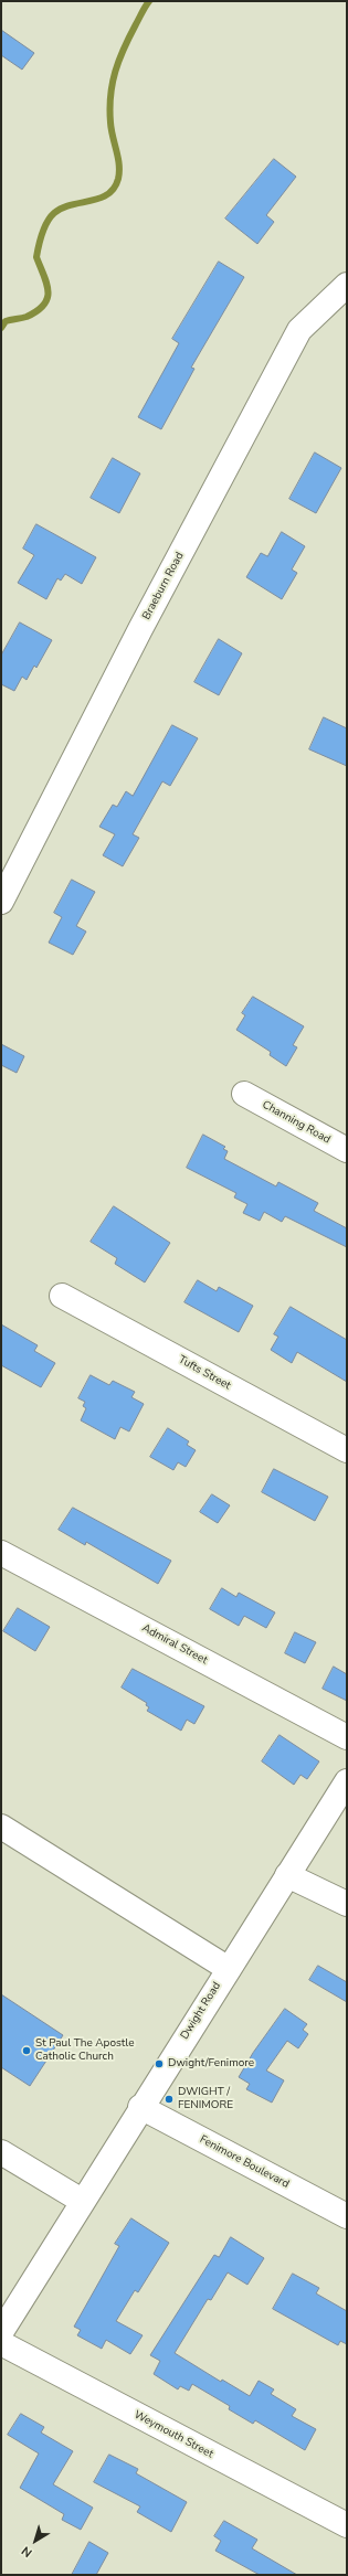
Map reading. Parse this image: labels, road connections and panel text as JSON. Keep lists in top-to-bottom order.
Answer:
{
  "streets": {
    "street": [
      "Braeburn Road",
      "Channing Road",
      "Tufts Street",
      "Admiral Street",
      "Dwight Road",
      "Fenimore Boulevard",
      "Weymouth Street"
    ]
  },
  "crossings": [
    ["Dwight Road", "Fenimore Boulevard"]
  ],
  "places": ["St Paul The Apostle Catholic Church", "Dwight/Fenimore", "DWIGHT / FENIMORE"],
  "north": "bottom left"
}
